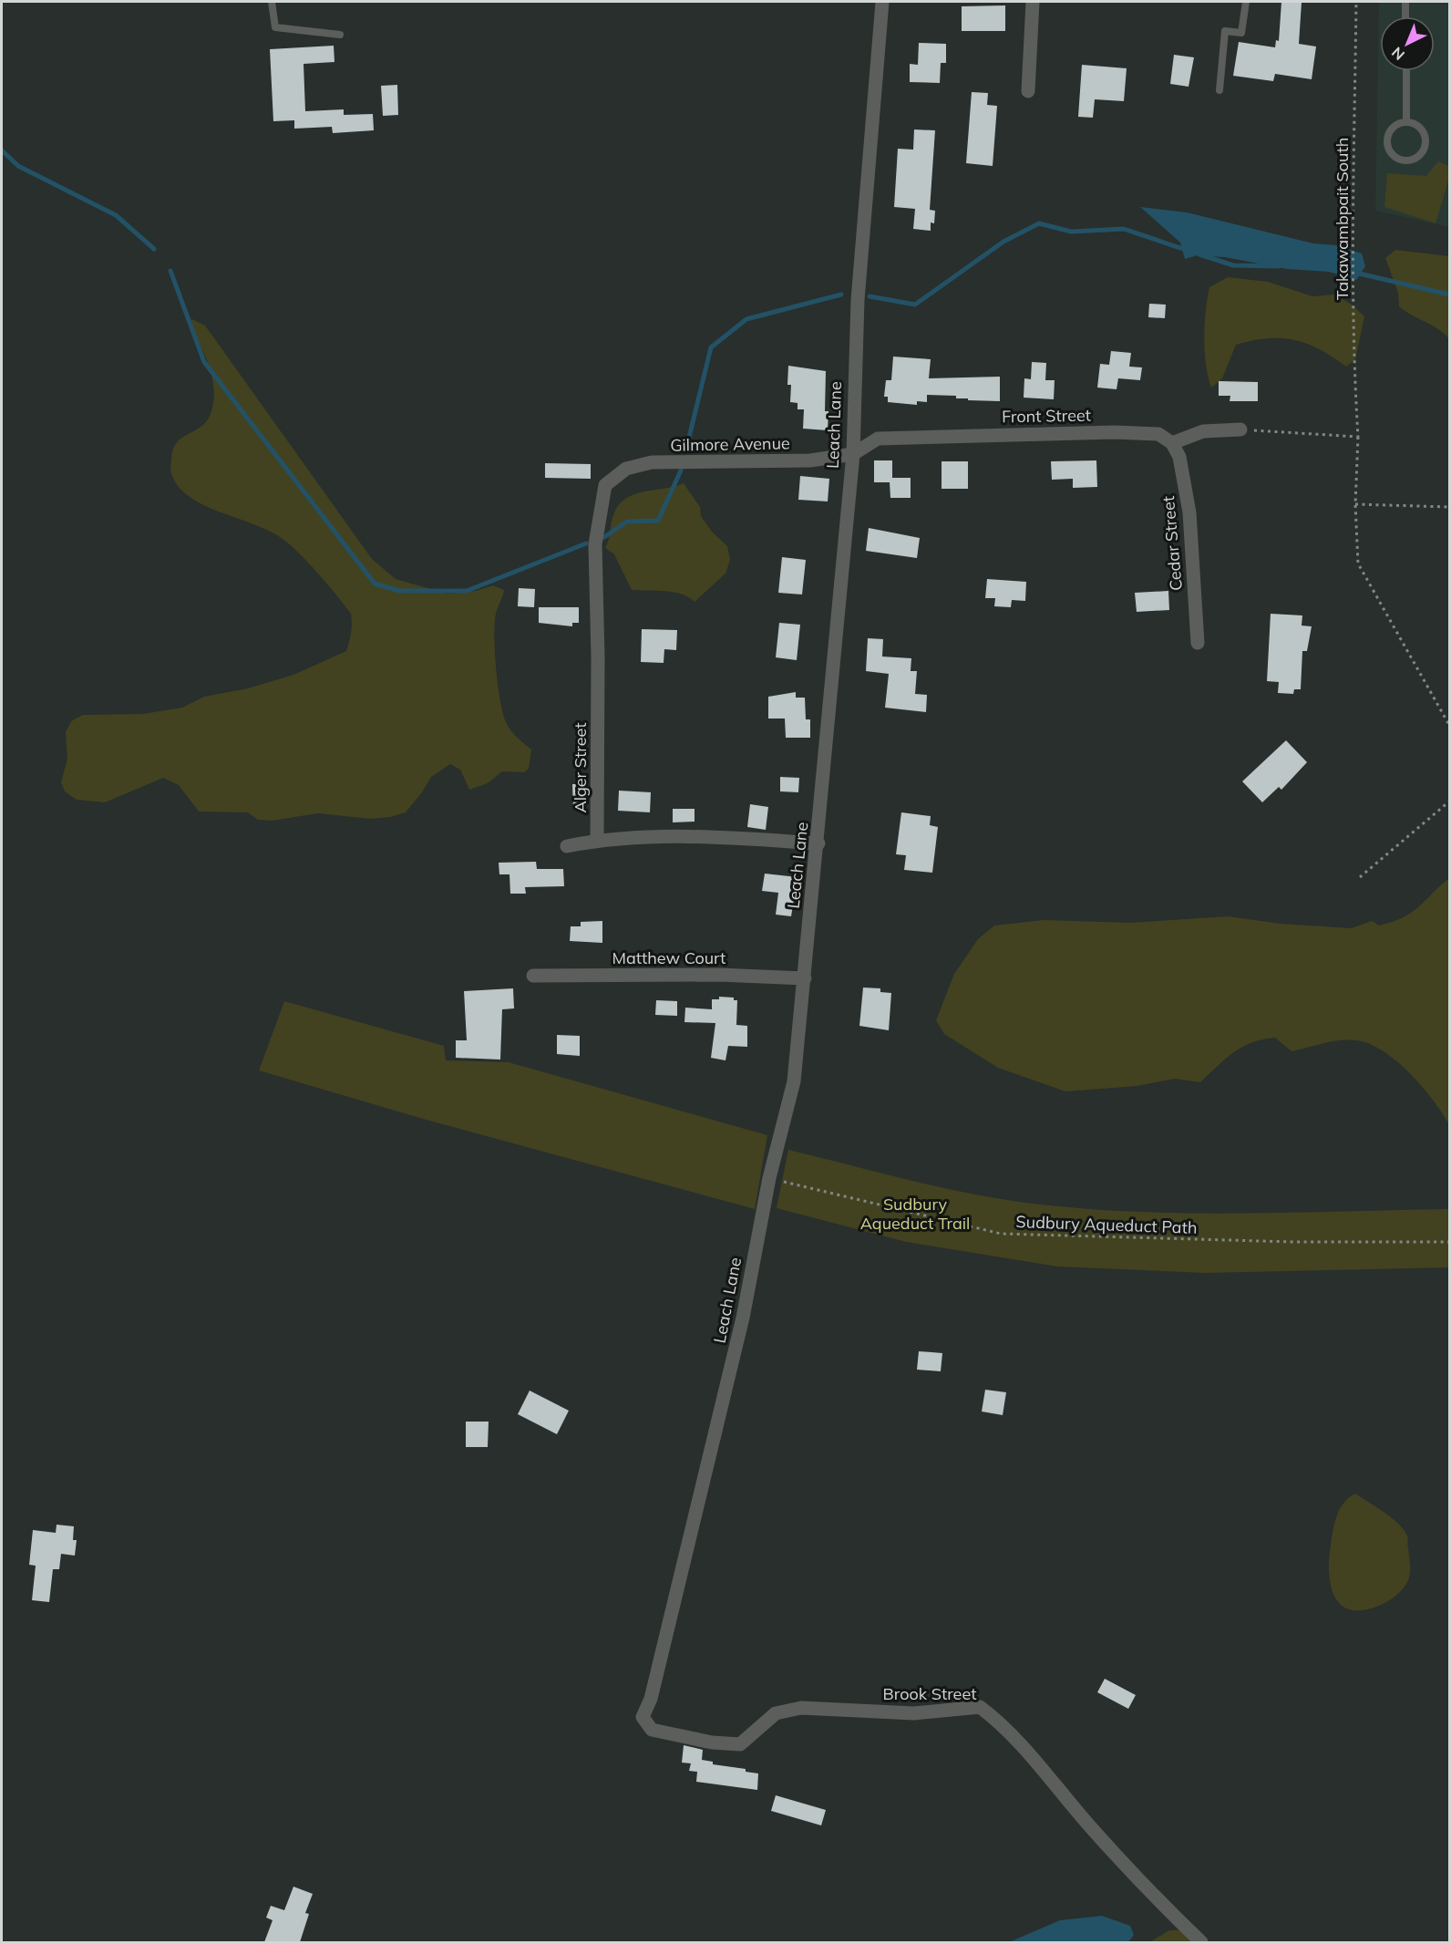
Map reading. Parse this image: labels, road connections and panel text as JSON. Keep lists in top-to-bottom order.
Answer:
{
  "streets": {
    "street": [
      "Front Street",
      "Leach Lane",
      "Gilmore Avenue",
      "Cedar Street",
      "Alger Street",
      "Matthew Court",
      "Brook Street"
    ],
    "path": ["Takawambpait South", "Sudbury Aqueduct Path"]
  },
  "crossings": [
    ["Front Street", "Leach Lane"],
    ["Front Street", "Gilmore Avenue"],
    ["Front Street", "Cedar Street"],
    ["Leach Lane", "Gilmore Avenue"],
    ["Leach Lane", "Matthew Court"],
    ["Leach Lane", "Sudbury Aqueduct Path"],
    ["Leach Lane", "Brook Street"],
    ["Gilmore Avenue", "Alger Street"]
  ],
  "parks": ["Sudbury Aqueduct Trail"],
  "north": "bottom left"
}
